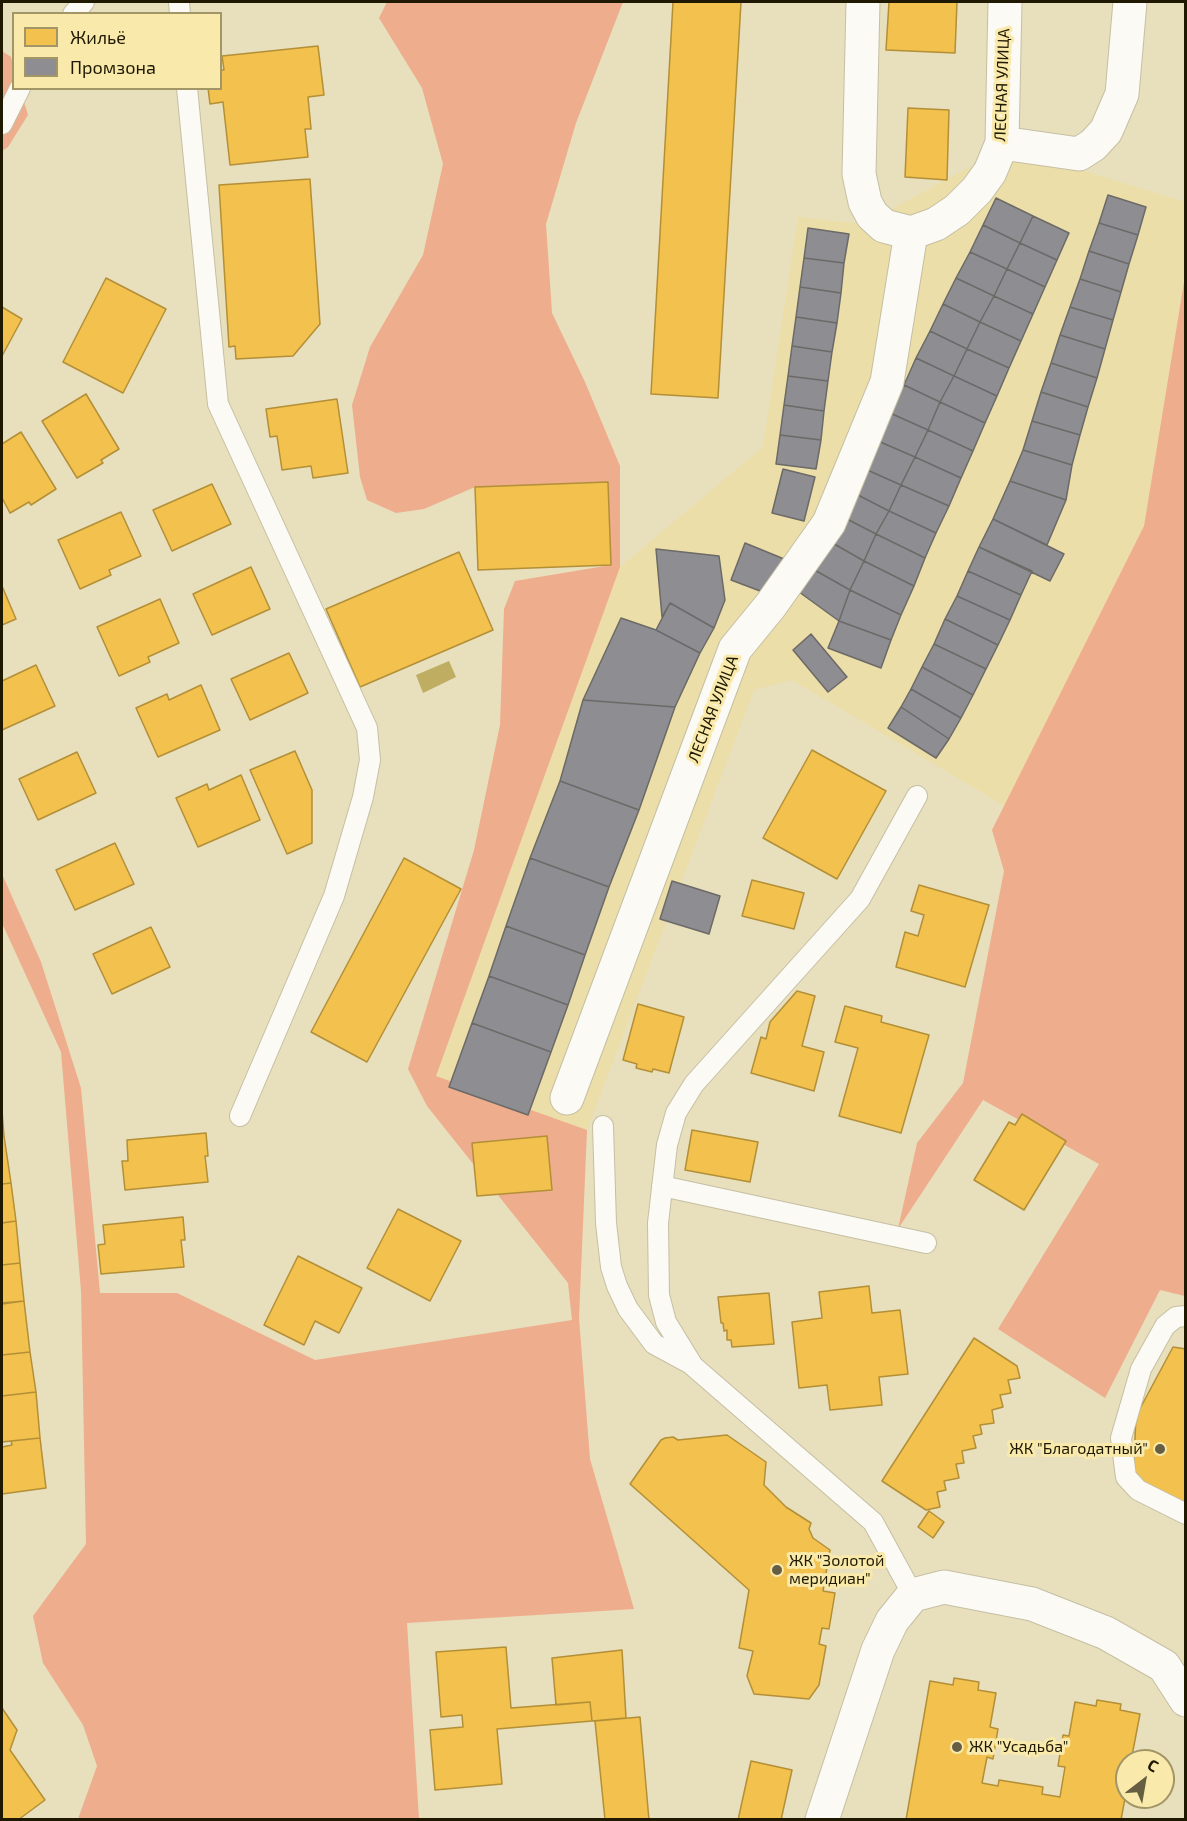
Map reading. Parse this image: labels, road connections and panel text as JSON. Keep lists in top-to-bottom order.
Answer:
{
  "streets": {
    "street": ["ЛЕСНАЯ УЛИЦА"]
  },
  "places": ["ЖК \"Благодатный\"", "ЖК \"Золотой меридиан\"", "ЖК \"Усадьба\""],
  "legend": ["Жильё", "Промзона"],
  "north": "top right"
}
